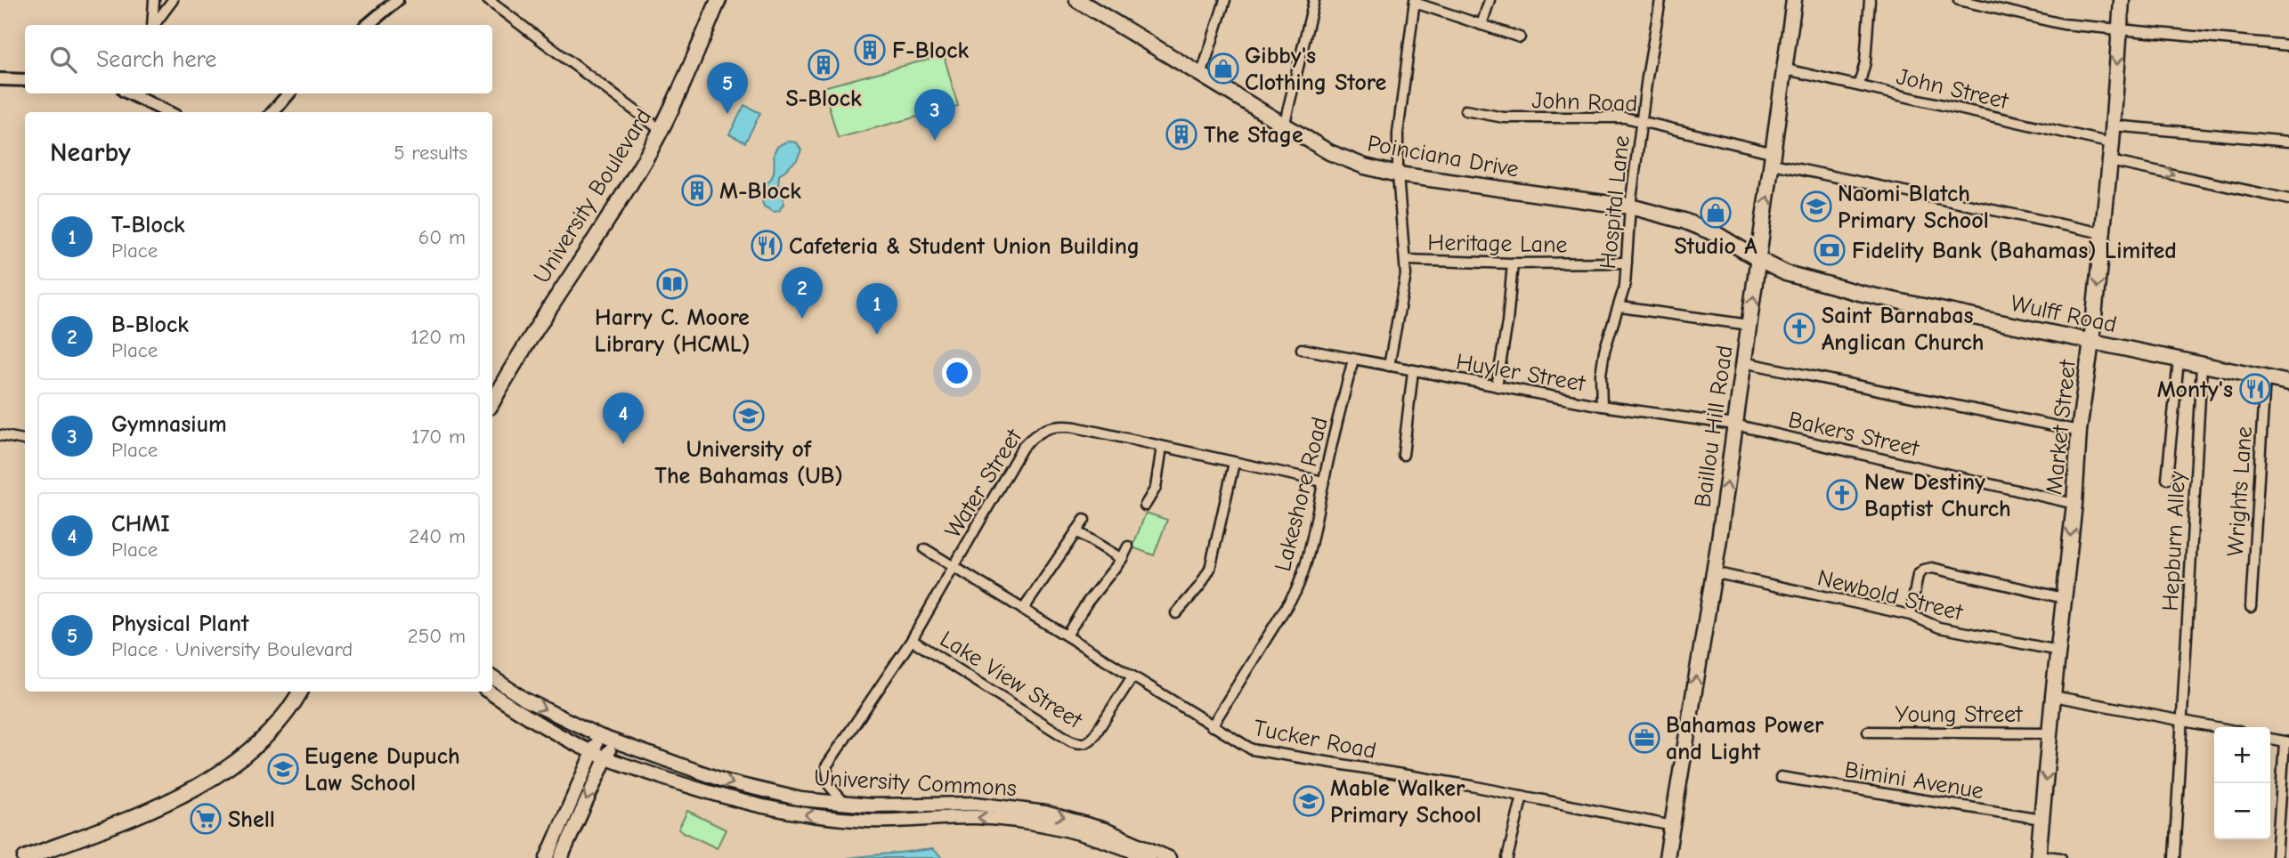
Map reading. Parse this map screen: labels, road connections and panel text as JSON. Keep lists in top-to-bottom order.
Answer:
{
  "streets": {
    "main road": [
      "Poinciana Drive",
      "University Boulevard",
      "Wulff Road",
      "Baillou Hill Road",
      "Market Street",
      "University Commons"
    ],
    "street": [
      "John Street",
      "John Road",
      "Hospital Lane",
      "Heritage Lane",
      "Huyler Street",
      "Bakers Street",
      "Water Street",
      "Wrights Lane",
      "Lakeshore Road",
      "Hepburn Alley",
      "Newbold Street",
      "Lake View Street",
      "Young Street",
      "Tucker Road",
      "Bimini Avenue"
    ]
  },
  "crossings": [
    ["John Street", "Baillou Hill Road"],
    ["John Street", "Market Street"],
    ["John Road", "Hospital Lane"],
    ["John Road", "Baillou Hill Road"],
    ["John Road", "Market Street"],
    ["Poinciana Drive", "Hospital Lane"],
    ["Poinciana Drive", "Wulff Road"],
    ["Poinciana Drive", "Baillou Hill Road"],
    ["Hospital Lane", "Heritage Lane"],
    ["Hospital Lane", "Huyler Street"],
    ["Wulff Road", "Baillou Hill Road"],
    ["Wulff Road", "Market Street"],
    ["Wulff Road", "Wrights Lane"],
    ["Wulff Road", "Hepburn Alley"],
    ["Huyler Street", "Baillou Hill Road"],
    ["Huyler Street", "Bakers Street"],
    ["Huyler Street", "Lakeshore Road"],
    ["Baillou Hill Road", "Bakers Street"],
    ["Baillou Hill Road", "Newbold Street"],
    ["Baillou Hill Road", "Tucker Road"],
    ["Market Street", "Bakers Street"],
    ["Market Street", "Newbold Street"],
    ["Market Street", "Young Street"],
    ["Market Street", "Bimini Avenue"],
    ["Water Street", "Lakeshore Road"],
    ["Water Street", "Lake View Street"],
    ["Water Street", "Tucker Road"],
    ["Water Street", "University Commons"],
    ["Lakeshore Road", "Tucker Road"],
    ["Lake View Street", "Tucker Road"]
  ],
  "one_way": ["Baillou Hill Road", "Market Street"],
  "places": {
    "building": [
      "F-Block",
      "S-Block",
      "The Stage",
      "M-Block"
    ],
    "shop": ["Gibby's Clothing Store", "Studio A"],
    "school or university": [
      "Naomi Blatch Primary School",
      "University of The Bahamas (UB)",
      "Eugene Dupuch Law School",
      "Mable Walker Primary School"
    ],
    "restaurant": ["Cafeteria & Student Union Building", "Monty's"],
    "bank": ["Fidelity Bank (Bahamas) Limited"],
    "library": ["Harry C. Moore Library (HCML)"],
    "church": ["Saint Barnabas Anglican Church", "New Destiny Baptist Church"],
    "office": ["Bahamas Power and Light"],
    "supermarket": ["Shell"]
  },
  "page": {
    "search": "Search here",
    "pins": [
      "5",
      "3",
      "2",
      "1",
      "4"
    ],
    "heading": ["Nearby", "5 results"],
    "list": [
      {
        "mark": "1",
        "name": "T-Block",
        "note": "Place",
        "value": "60 m"
      },
      {
        "mark": "2",
        "name": "B-Block",
        "note": "Place",
        "value": "120 m"
      },
      {
        "mark": "3",
        "name": "Gymnasium",
        "note": "Place",
        "value": "170 m"
      },
      {
        "mark": "4",
        "name": "CHMI",
        "note": "Place",
        "value": "240 m"
      },
      {
        "mark": "5",
        "name": "Physical Plant",
        "note": "Place · University Boulevard",
        "value": "250 m"
      }
    ],
    "map_buttons": ["+", "−"]
  }
}
